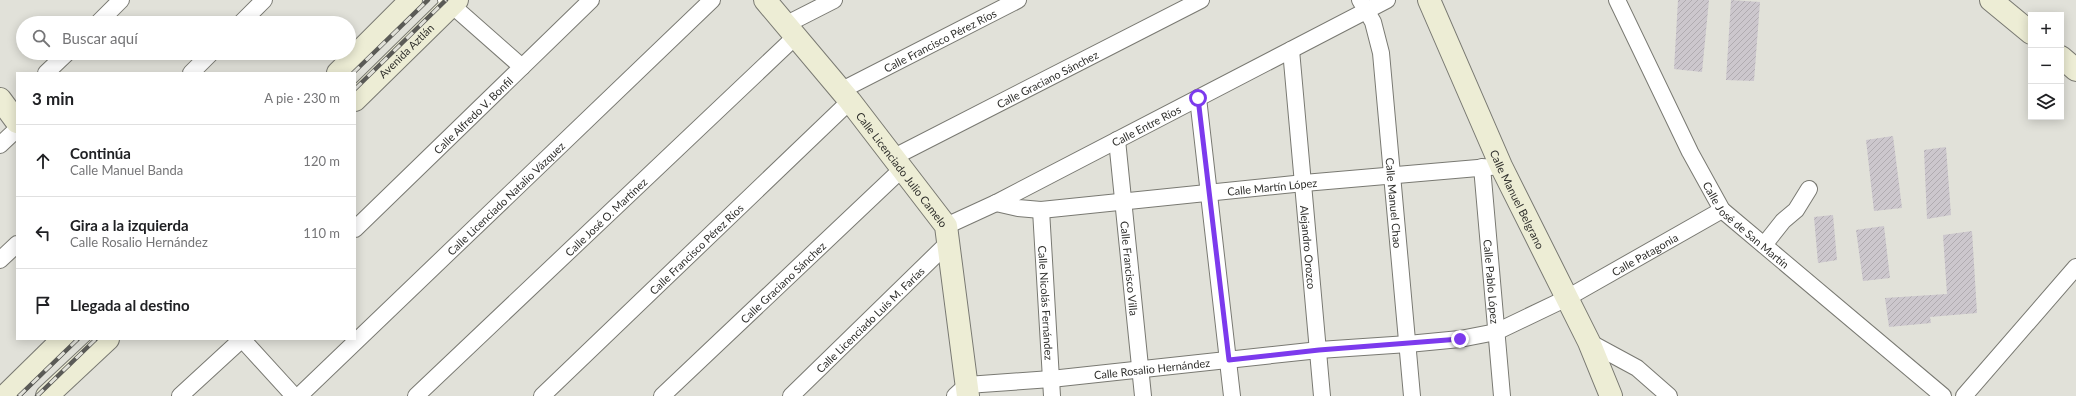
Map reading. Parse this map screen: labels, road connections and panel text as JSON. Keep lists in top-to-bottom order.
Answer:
{
  "streets": {
    "street": [
      "Calle Francisco Pérez Ríos",
      "Avenida Aztlán",
      "Calle Graciano Sánchez",
      "Calle Alfredo V. Bonfil",
      "Calle Entre Ríos",
      "Calle Licenciado Julio Camelo",
      "Calle Martín López",
      "Calle Licenciado Natalio Vázquez",
      "Calle Manuel Belgrano",
      "Calle Manuel Chao",
      "Calle José O. Martínez",
      "Calle José de San Martín",
      "Alejandro Orozco",
      "Calle Patagonia",
      "Calle Francisco Villa",
      "Calle Pablo López",
      "Calle Nicolás Fernández",
      "Calle Licenciado Luis M. Farías",
      "Calle Rosalio Hernández"
    ]
  },
  "crossings": [
    ["Calle Francisco Pérez Ríos", "Calle Licenciado Julio Camelo"],
    ["Calle Graciano Sánchez", "Calle Licenciado Julio Camelo"],
    ["Calle Entre Ríos", "Calle Licenciado Julio Camelo"],
    ["Calle Entre Ríos", "Calle Martín López"],
    ["Calle Entre Ríos", "Calle Manuel Chao"],
    ["Calle Entre Ríos", "Alejandro Orozco"],
    ["Calle Entre Ríos", "Calle Francisco Villa"],
    ["Calle Entre Ríos", "Calle Licenciado Luis M. Farías"],
    ["Calle Licenciado Julio Camelo", "Calle José O. Martínez"],
    ["Calle Licenciado Julio Camelo", "Calle Licenciado Luis M. Farías"],
    ["Calle Licenciado Julio Camelo", "Calle Rosalio Hernández"],
    ["Calle Martín López", "Calle Manuel Belgrano"],
    ["Calle Martín López", "Calle Manuel Chao"],
    ["Calle Martín López", "Alejandro Orozco"],
    ["Calle Martín López", "Calle Francisco Villa"],
    ["Calle Martín López", "Calle Pablo López"],
    ["Calle Martín López", "Calle Nicolás Fernández"],
    ["Calle Manuel Belgrano", "Calle Patagonia"],
    ["Calle Manuel Belgrano", "Calle Pablo López"],
    ["Calle Manuel Belgrano", "Calle Rosalio Hernández"],
    ["Calle Manuel Chao", "Calle Rosalio Hernández"],
    ["Calle José de San Martín", "Calle Patagonia"],
    ["Alejandro Orozco", "Calle Rosalio Hernández"],
    ["Calle Patagonia", "Calle Rosalio Hernández"],
    ["Calle Francisco Villa", "Calle Rosalio Hernández"],
    ["Calle Pablo López", "Calle Rosalio Hernández"],
    ["Calle Nicolás Fernández", "Calle Rosalio Hernández"]
  ],
  "page": {
    "map_buttons": ["+", "−"],
    "search": "Buscar aquí",
    "heading": ["3 min", "A pie · 230 m"],
    "list": [
      ["Continúa", "Calle Manuel Banda", "120 m"],
      ["Gira a la izquierda", "Calle Rosalio Hernández", "110 m"],
      "Llegada al destino"
    ]
  }
}
